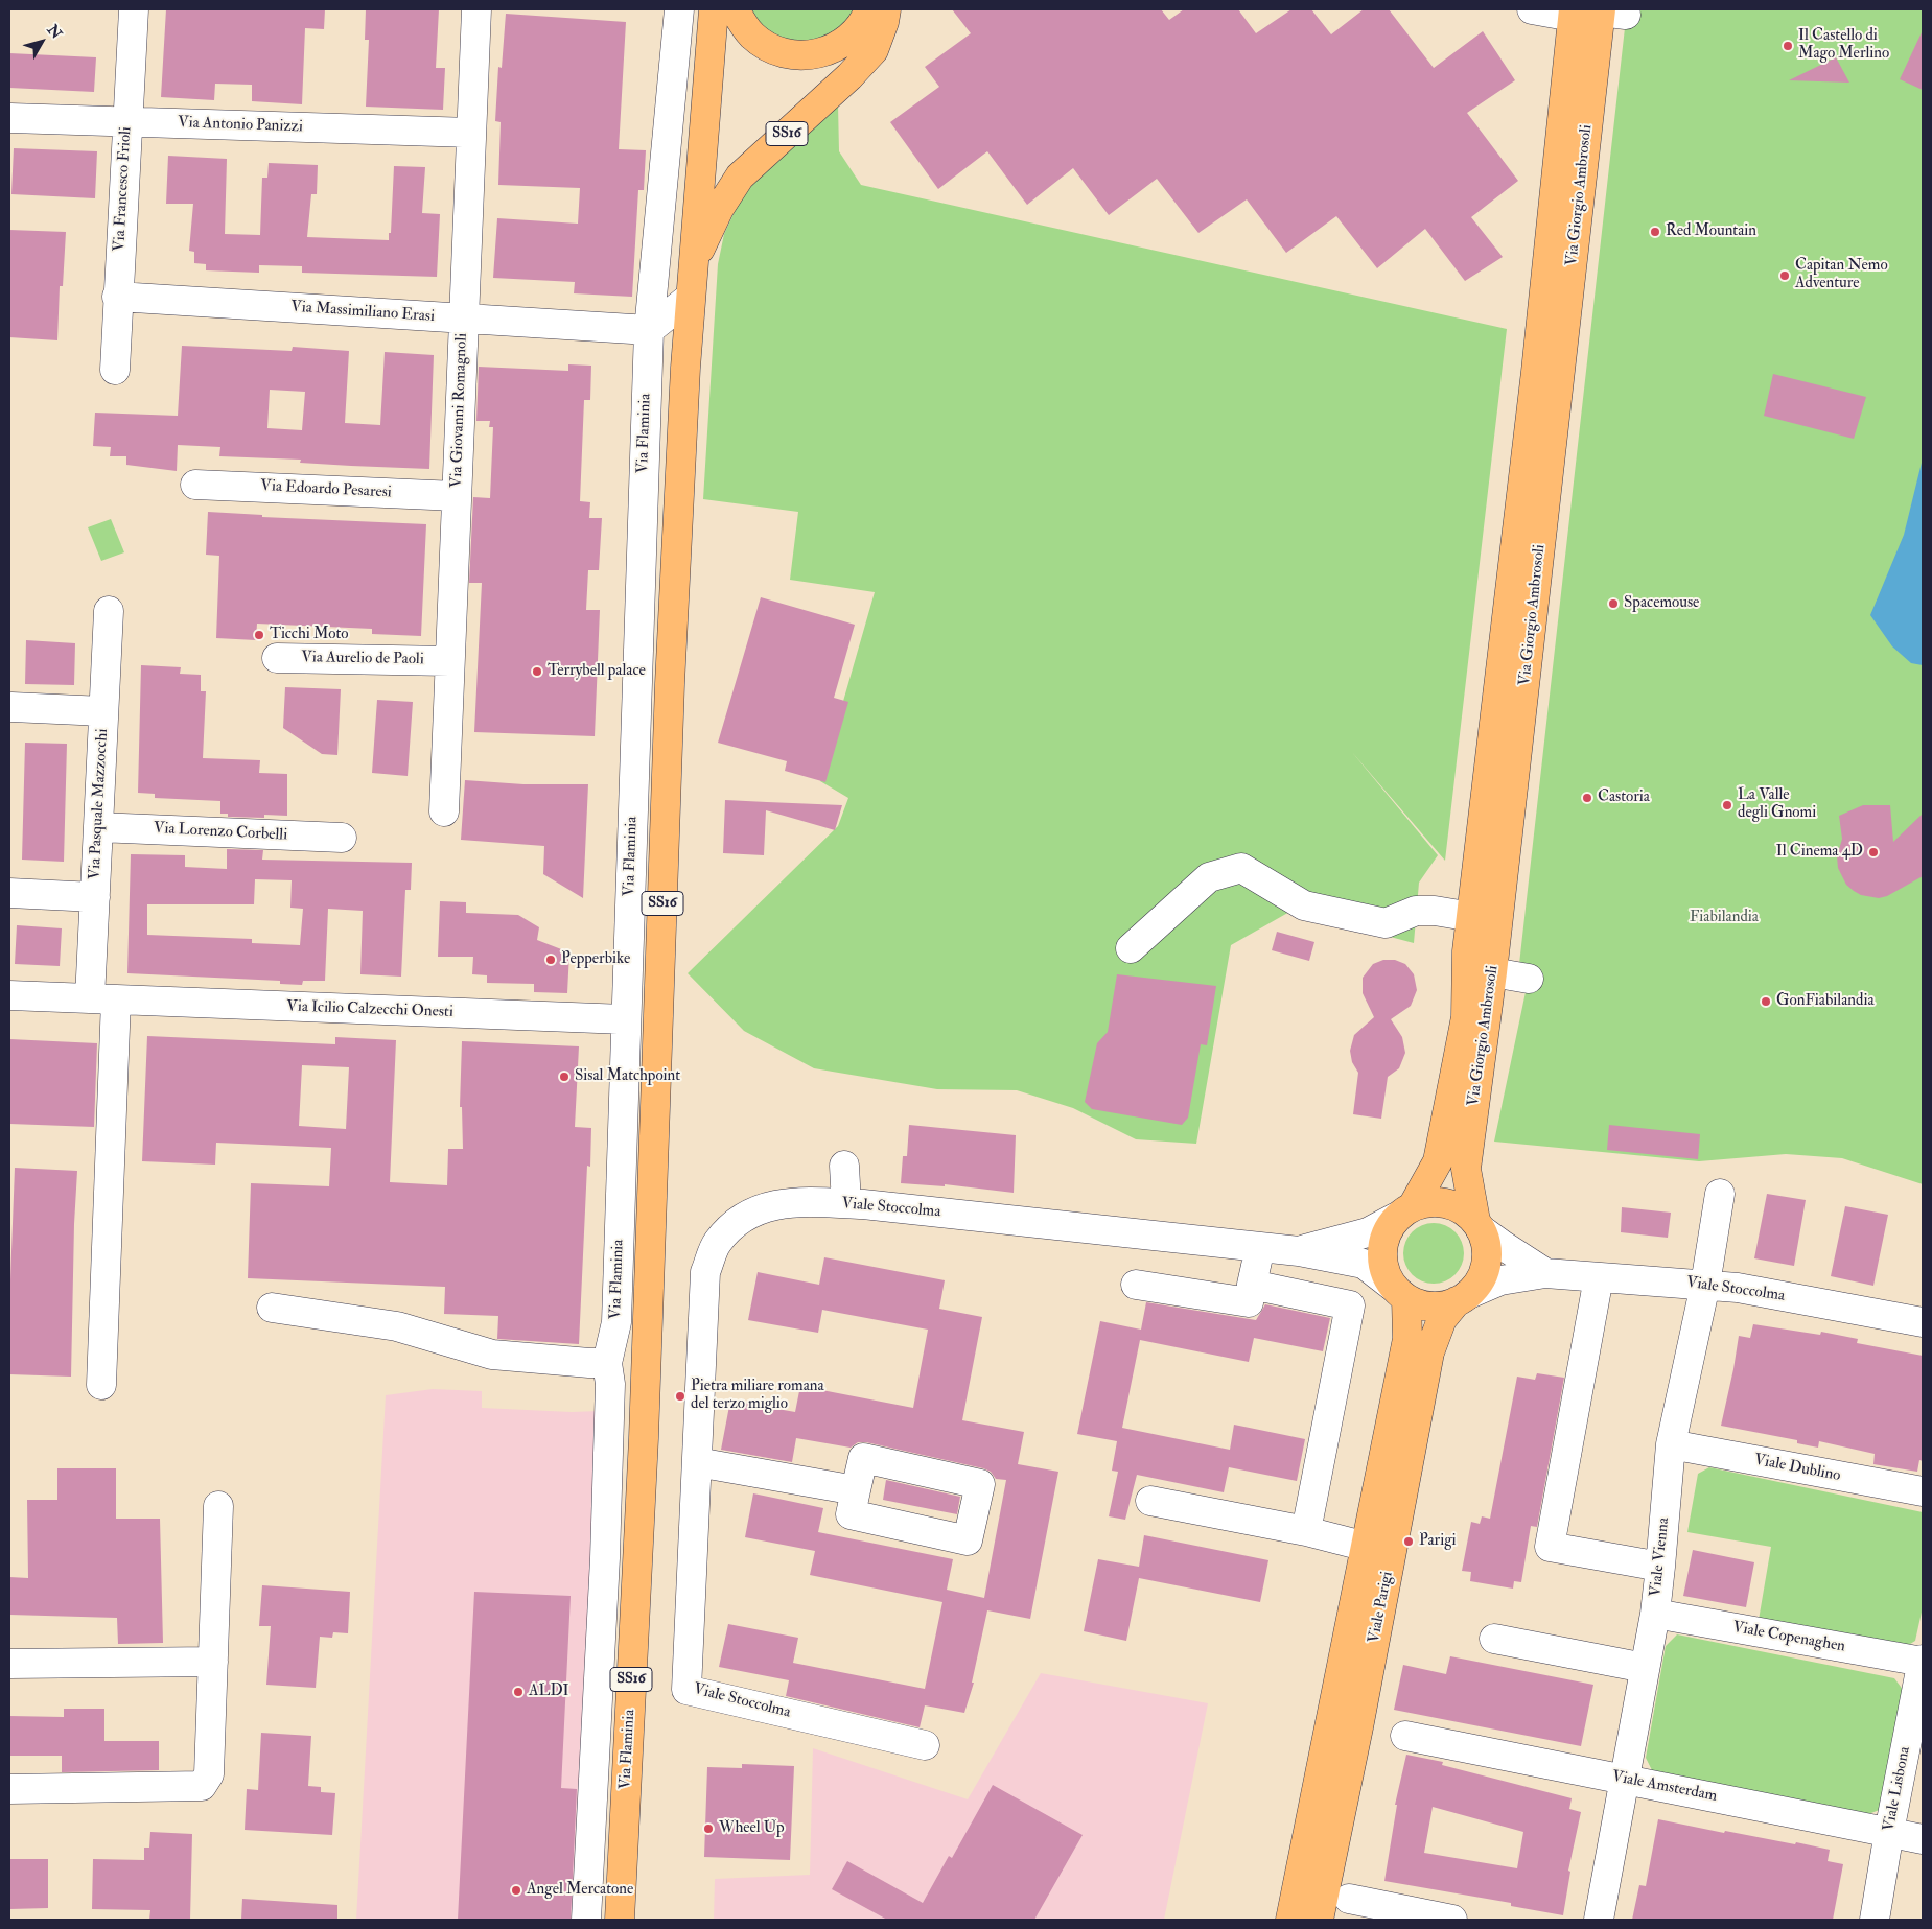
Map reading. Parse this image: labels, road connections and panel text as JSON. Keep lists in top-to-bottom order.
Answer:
{
  "streets": {
    "main road": [
      "SS16",
      "Via Giorgio Ambrosoli",
      "Via Flaminia",
      "Viale Parigi"
    ],
    "street": [
      "Via Antonio Panizzi",
      "Via Francesco Frioli",
      "Via Massimiliano Erasi",
      "Via Giovanni Romagnoli",
      "Via Edoardo Pesaresi",
      "Via Aurelio de Paoli",
      "Via Pasquale Mazzocchi",
      "Via Lorenzo Corbelli",
      "Via Icilio Calzecchi Onesti",
      "Viale Stoccolma",
      "Viale Dublino",
      "Viale Vienna",
      "Viale Copenaghen",
      "Viale Amsterdam",
      "Viale Lisbona"
    ]
  },
  "crossings": [
    ["Via Antonio Panizzi", "Via Francesco Frioli"],
    ["Via Antonio Panizzi", "Via Giovanni Romagnoli"],
    ["Via Francesco Frioli", "Via Massimiliano Erasi"],
    ["Via Giorgio Ambrosoli", "Viale Stoccolma"],
    ["Via Giorgio Ambrosoli", "Viale Parigi"],
    ["Via Massimiliano Erasi", "Via Giovanni Romagnoli"],
    ["Via Massimiliano Erasi", "Via Flaminia"],
    ["Via Giovanni Romagnoli", "Via Edoardo Pesaresi"],
    ["Via Giovanni Romagnoli", "Via Aurelio de Paoli"],
    ["Via Flaminia", "Via Icilio Calzecchi Onesti"],
    ["Via Pasquale Mazzocchi", "Via Lorenzo Corbelli"],
    ["Via Pasquale Mazzocchi", "Via Icilio Calzecchi Onesti"],
    ["Viale Stoccolma", "Viale Vienna"],
    ["Viale Stoccolma", "Viale Parigi"],
    ["Viale Dublino", "Viale Vienna"],
    ["Viale Vienna", "Viale Copenaghen"],
    ["Viale Vienna", "Viale Amsterdam"],
    ["Viale Copenaghen", "Viale Lisbona"],
    ["Viale Amsterdam", "Viale Lisbona"]
  ],
  "parks": ["Fiabilandia"],
  "places": [
    "Il Castello di Mago Merlino",
    "Red Mountain",
    "Capitan Nemo Adventure",
    "Spacemouse",
    "Ticchi Moto",
    "Terrybell palace",
    "Castoria",
    "La Valle degli Gnomi",
    "Il Cinema 4D",
    "Pepperbike",
    "GonFiabilandia",
    "Sisal Matchpoint",
    "Pietra miliare romana del terzo miglio",
    "Parigi",
    "ALDI",
    "Wheel Up",
    "Angel Mercatone"
  ],
  "north": "top right"
}
